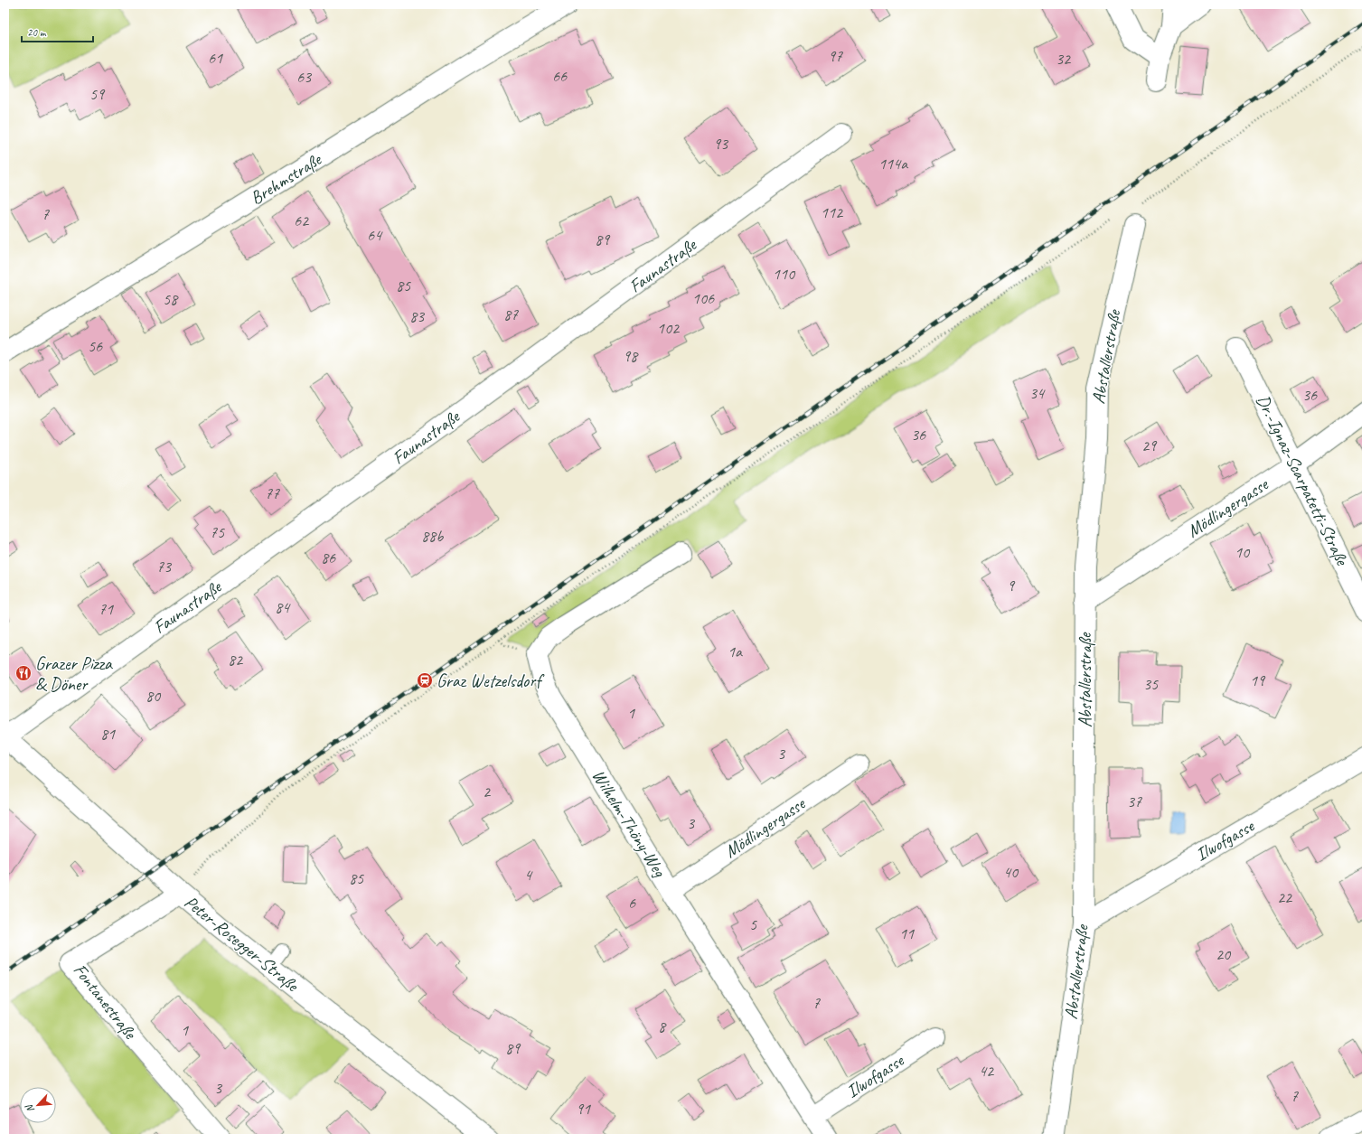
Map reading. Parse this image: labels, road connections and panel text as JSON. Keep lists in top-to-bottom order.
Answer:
{
  "streets": {
    "street": [
      "Brehmstraße",
      "Faunastraße",
      "Abstallerstraße",
      "Dr.-Ignaz-Scarpatetti-Straße",
      "Mödlingergasse",
      "Wilhelm-Thöny-Weg",
      "Ilwofgasse",
      "Peter-Rosegger-Straße",
      "Fontanestraße"
    ]
  },
  "crossings": [
    ["Faunastraße", "Peter-Rosegger-Straße"],
    ["Abstallerstraße", "Mödlingergasse"],
    ["Abstallerstraße", "Ilwofgasse"],
    ["Dr.-Ignaz-Scarpatetti-Straße", "Mödlingergasse"],
    ["Mödlingergasse", "Wilhelm-Thöny-Weg"],
    ["Wilhelm-Thöny-Weg", "Ilwofgasse"],
    ["Peter-Rosegger-Straße", "Fontanestraße"]
  ],
  "places": {
    "restaurant": ["Grazer Pizza & Döner"],
    "station": ["Graz Wetzelsdorf"]
  },
  "house_numbers": [
    "97",
    "61",
    "32",
    "66",
    "63",
    "59",
    "93",
    "114a",
    "112",
    "7",
    "62",
    "64",
    "89",
    "110",
    "85",
    "106",
    "58",
    "87",
    "83",
    "102",
    "56",
    "98",
    "34",
    "36",
    "36",
    "29",
    "77",
    "75",
    "88b",
    "10",
    "86",
    "73",
    "9",
    "84",
    "71",
    "1a",
    "82",
    "19",
    "35",
    "80",
    "1",
    "81",
    "3",
    "2",
    "37",
    "3",
    "40",
    "4",
    "85",
    "22",
    "6",
    "5",
    "11",
    "20",
    "7",
    "8",
    "1",
    "89",
    "42",
    "3",
    "7",
    "91"
  ],
  "scale_bar": "20 m",
  "north": "bottom left"
}
